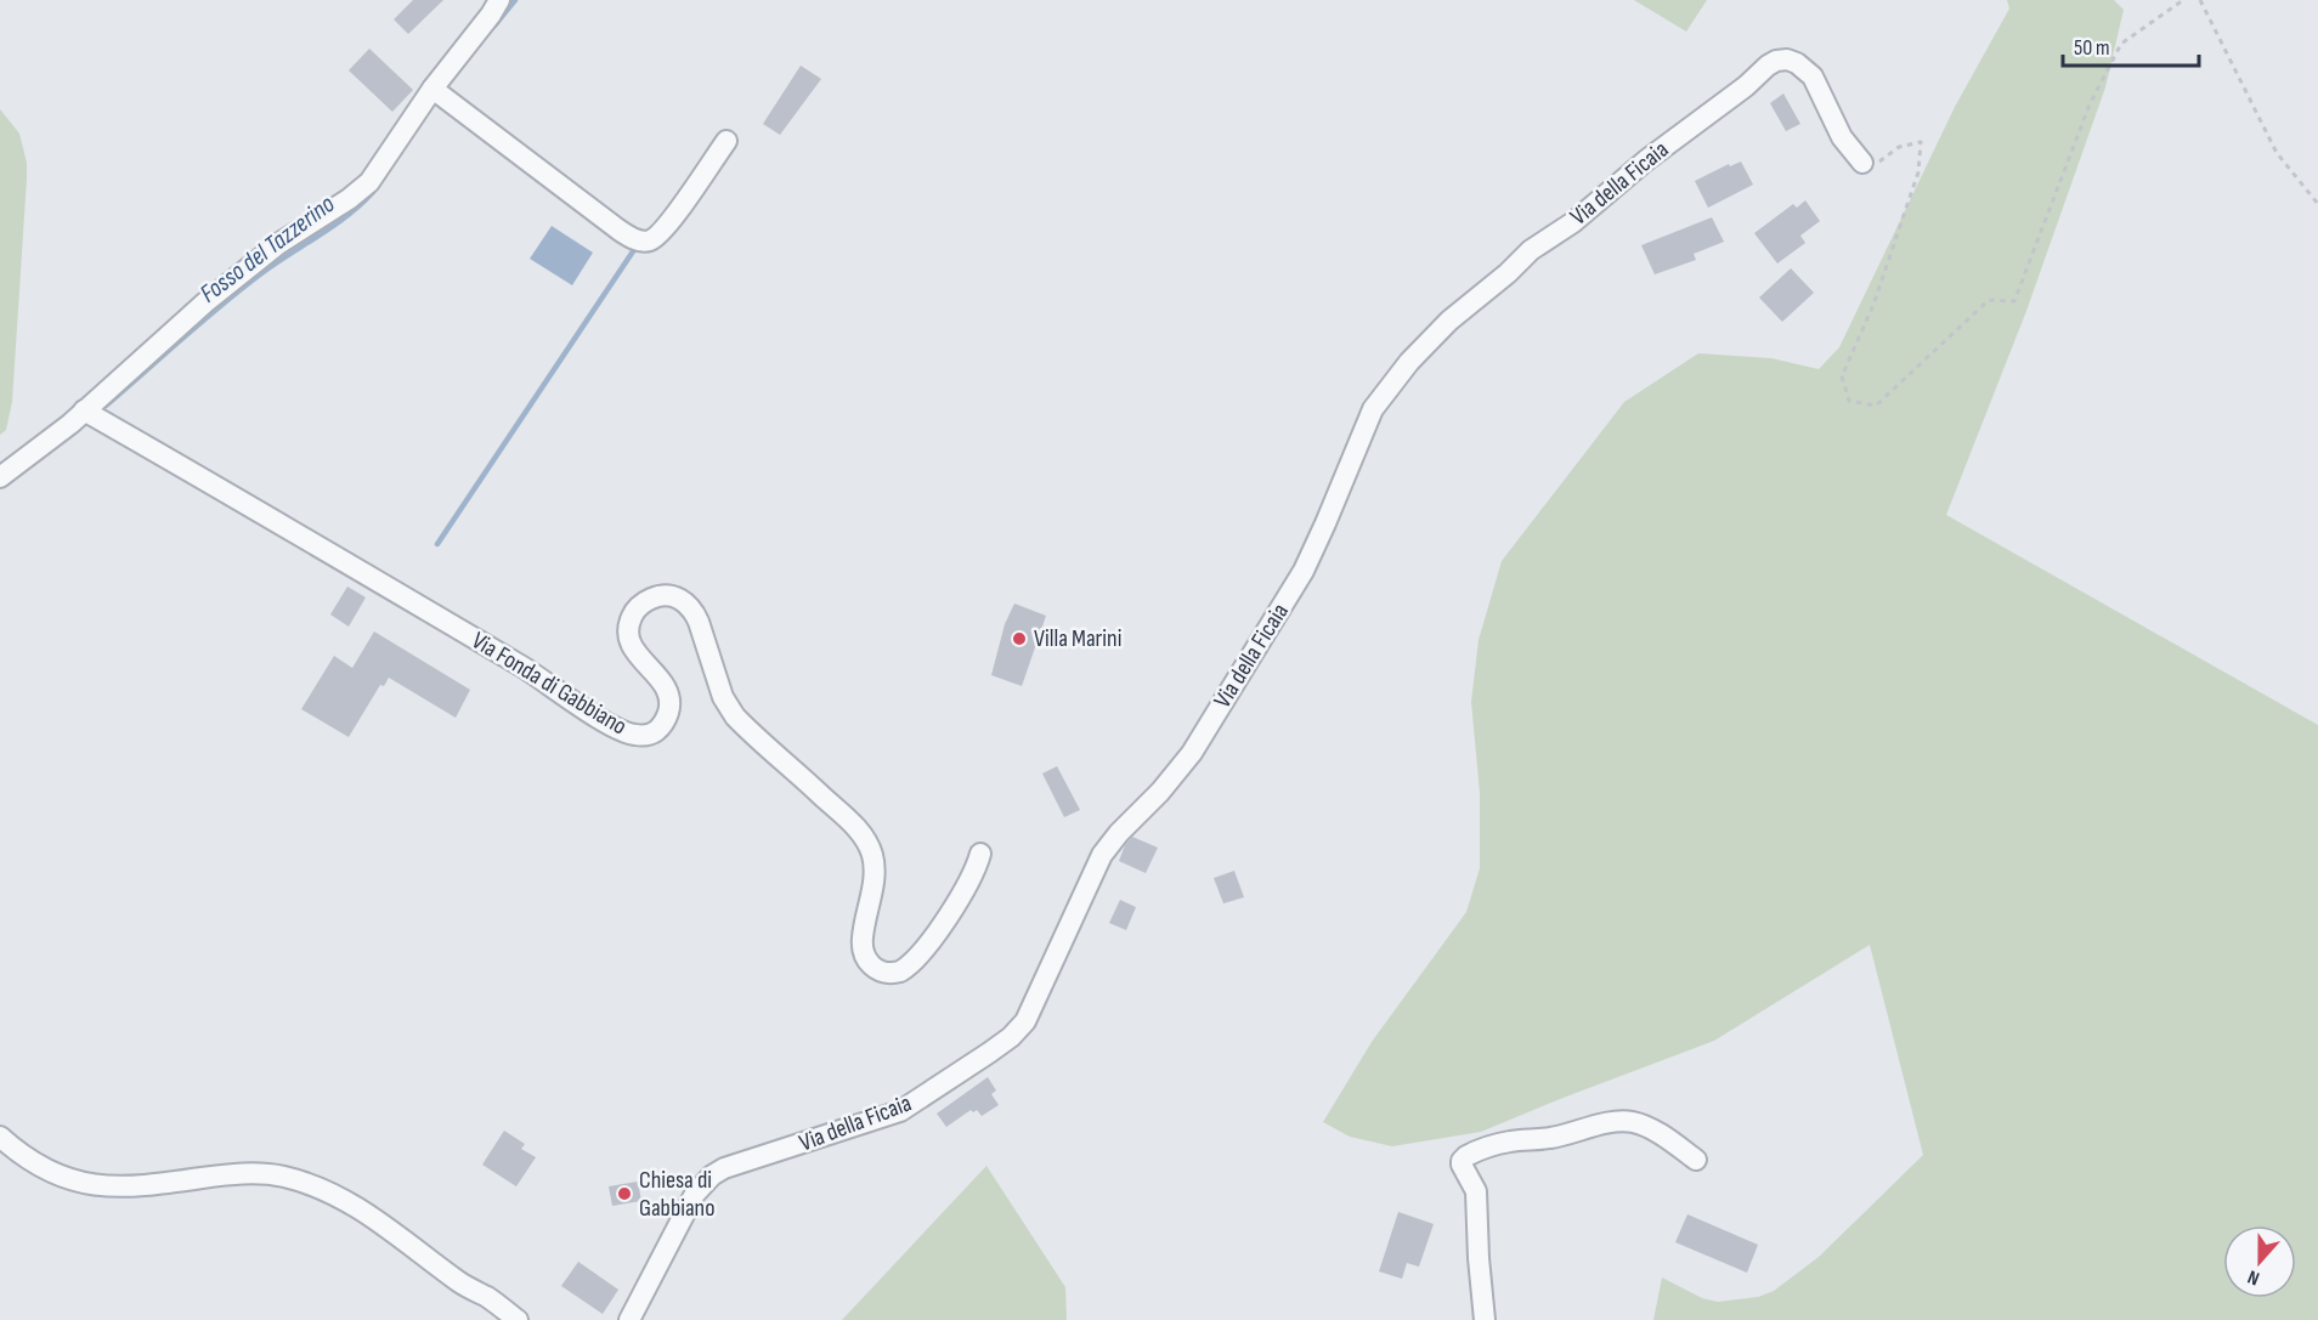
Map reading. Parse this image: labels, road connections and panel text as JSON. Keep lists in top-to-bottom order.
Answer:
{
  "streets": {
    "street": ["Via della Ficaia", "Via Fonda di Gabbiano"]
  },
  "water": ["Fosso del Tazzerino"],
  "places": ["Villa Marini", "Chiesa di Gabbiano"],
  "scale_bar": "50 m",
  "north": "bottom"
}
